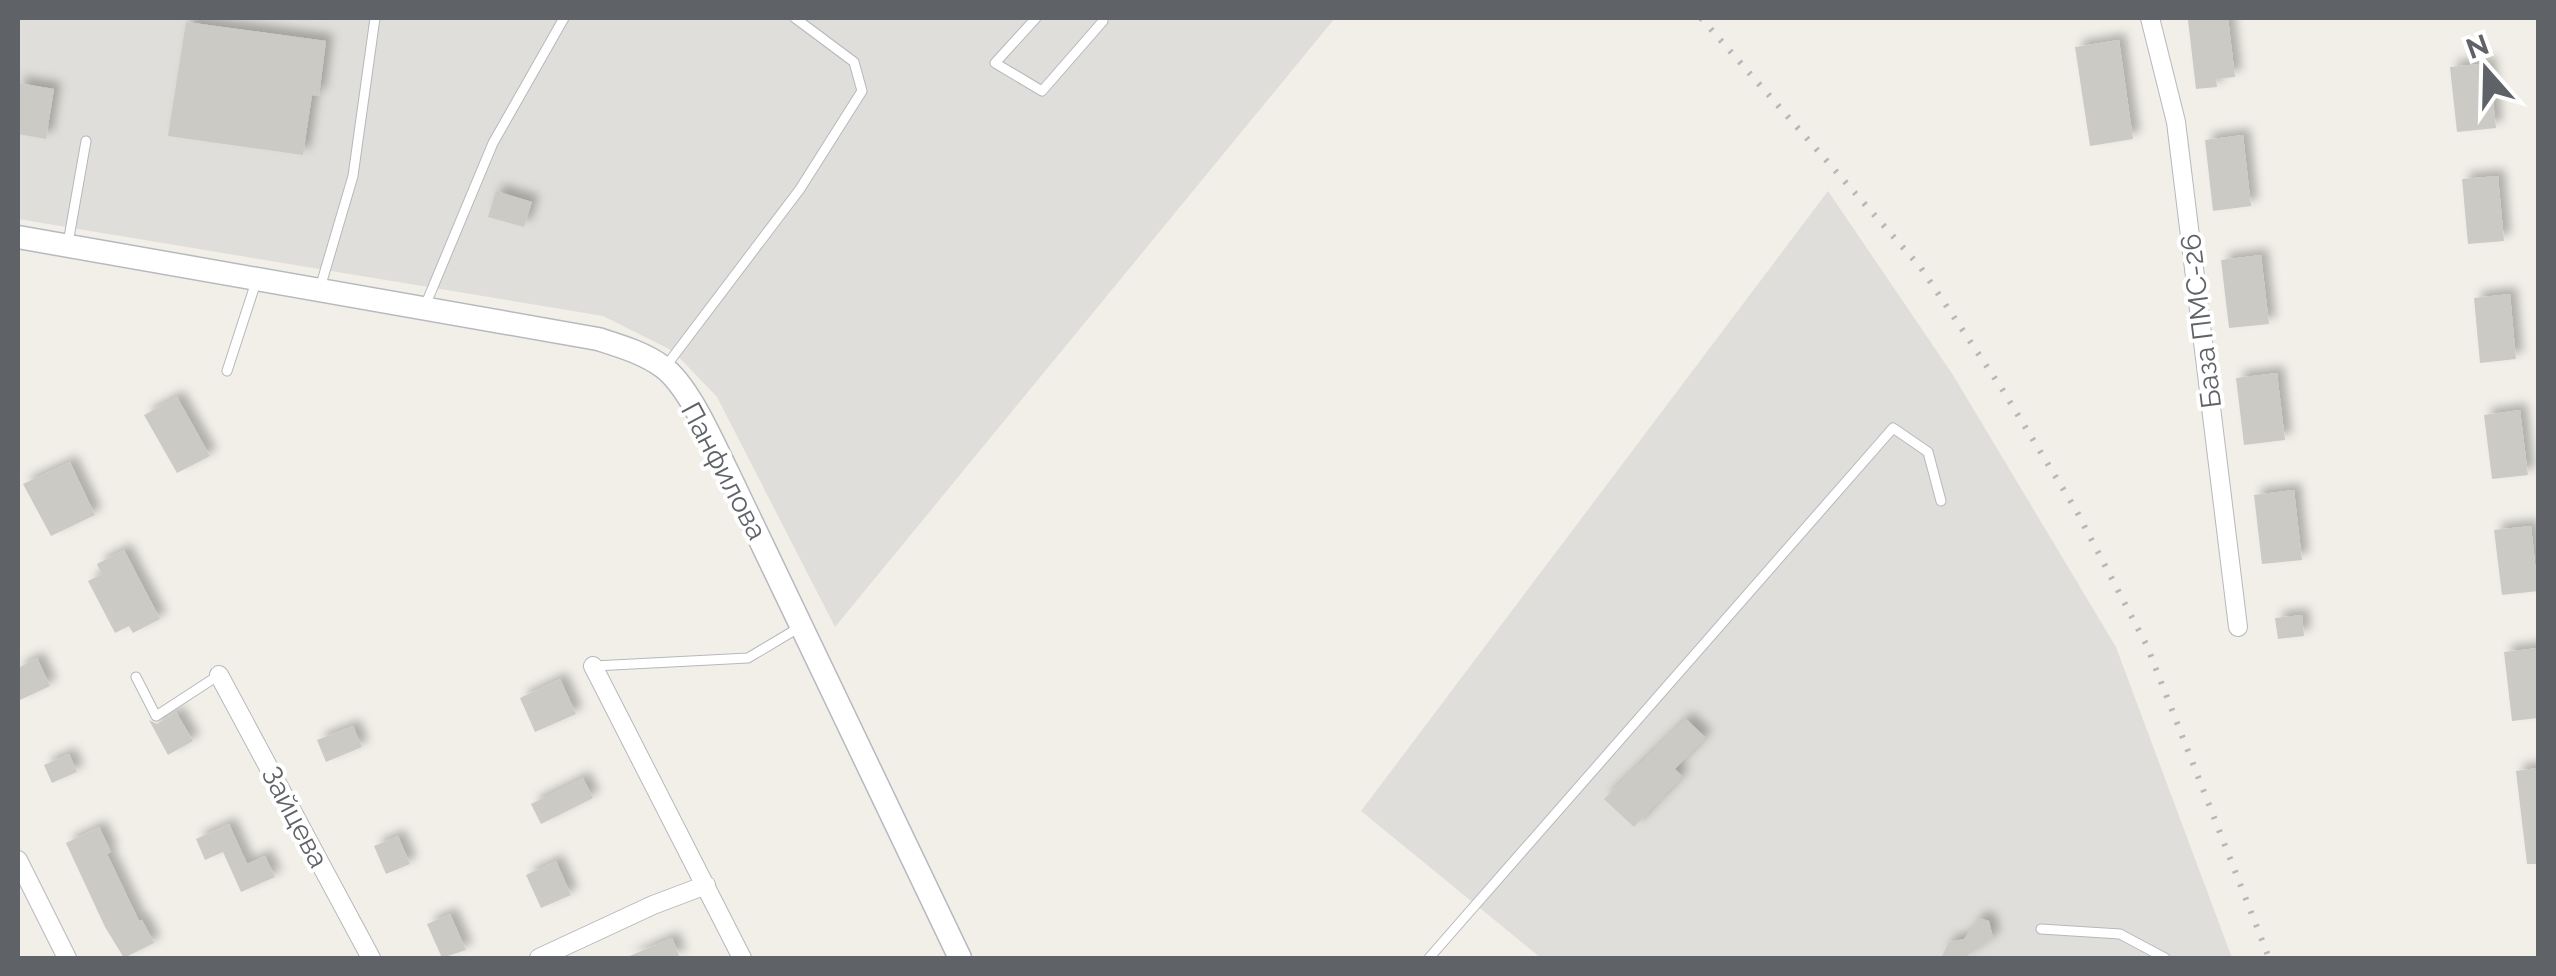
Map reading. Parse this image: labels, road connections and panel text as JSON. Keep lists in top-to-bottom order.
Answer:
{
  "streets": {
    "street": ["База ПМС-26", "Панфилова", "Зайцева"]
  },
  "north": "top"
}
